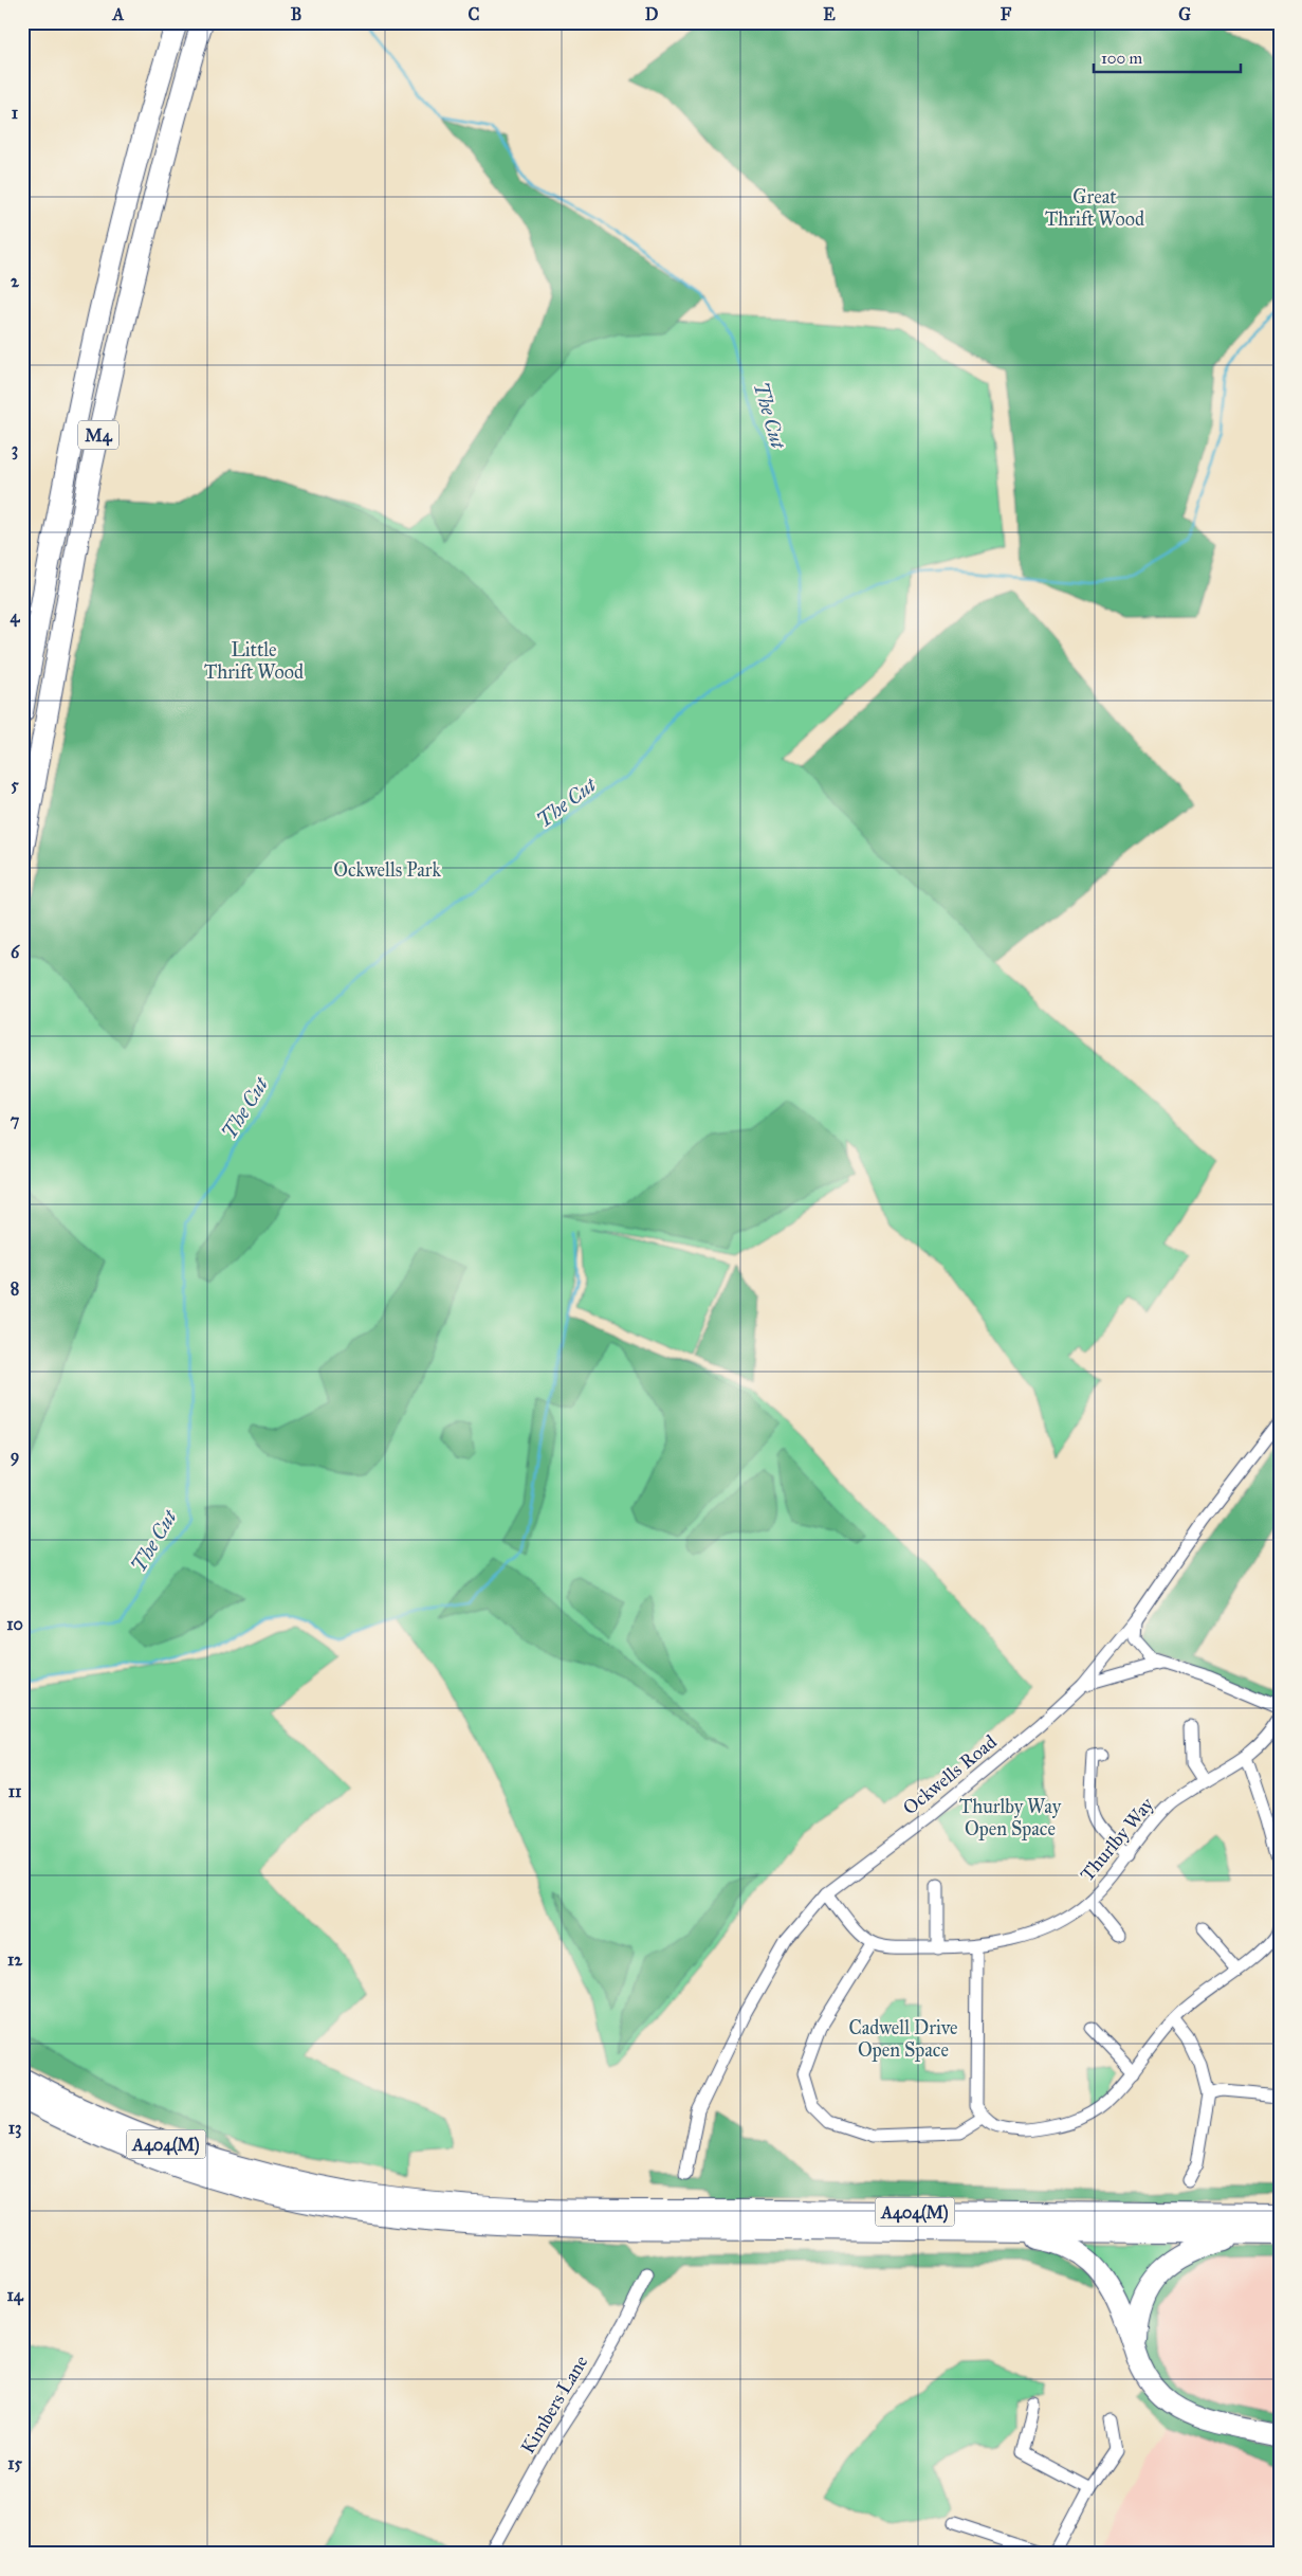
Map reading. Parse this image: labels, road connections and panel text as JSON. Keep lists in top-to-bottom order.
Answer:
{
  "streets": {
    "highway": ["M4", "A404(M)"],
    "street": ["Ockwells Road", "Thurlby Way", "Kimbers Lane"]
  },
  "water": ["The Cut"],
  "parks": [
    "Great Thrift Wood",
    "Little Thrift Wood",
    "Ockwells Park",
    "Thurlby Way Open Space",
    "Cadwell Drive Open Space"
  ],
  "scale_bar": "100 m",
  "grid": {
    "columns": [
      "A",
      "B",
      "C",
      "D",
      "E",
      "F",
      "G"
    ],
    "rows": [
      "1",
      "2",
      "3",
      "4",
      "5",
      "6",
      "7",
      "8",
      "9",
      "10",
      "11",
      "12",
      "13",
      "14",
      "15"
    ]
  }
}
